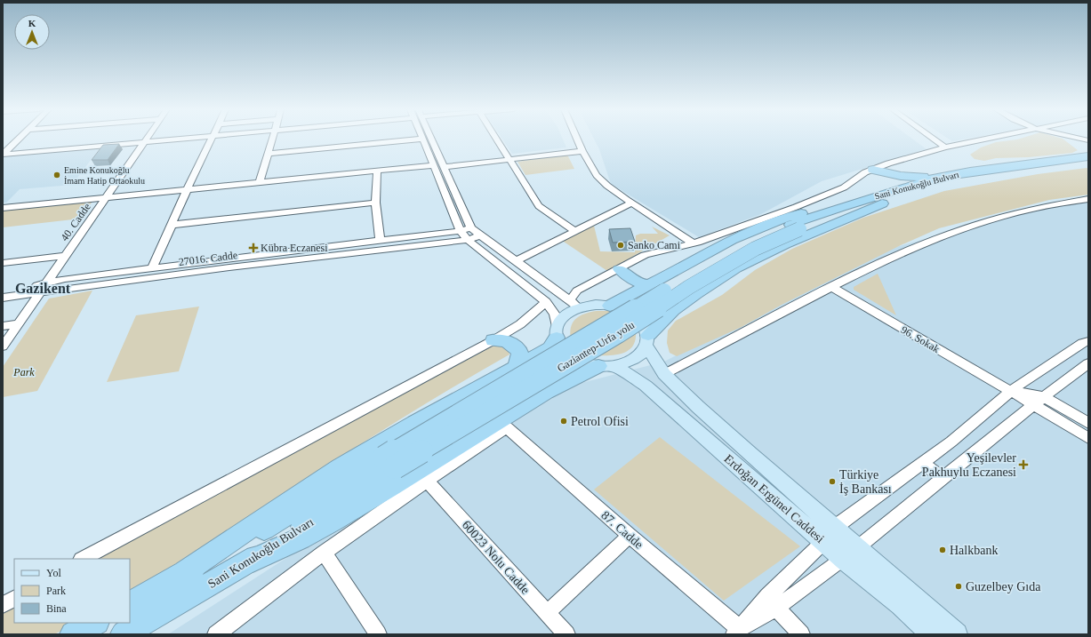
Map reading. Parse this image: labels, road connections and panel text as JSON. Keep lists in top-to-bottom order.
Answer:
{
  "streets": {
    "highway": ["Sani Konukoğlu Bulvarı", "Gaziantep-Urfa yolu"],
    "main road": ["Erdoğan Ergünel Caddesi"],
    "street": [
      "40. Cadde",
      "27016. Cadde",
      "96. Sokak",
      "87. Cadde",
      "60023 Nolu Cadde"
    ]
  },
  "crossings": [
    ["Sani Konukoğlu Bulvarı", "Gaziantep-Urfa yolu"],
    ["40. Cadde", "27016. Cadde"],
    ["87. Cadde", "60023 Nolu Cadde"]
  ],
  "districts": ["Gazikent"],
  "parks": ["Park"],
  "places": {
    "other": [
      "Emine Konukoğlu İmam Hatip Ortaokulu",
      "Sanko Cami",
      "Petrol Ofisi",
      "Türkiye İş Bankası",
      "Halkbank",
      "Guzelbey Gıda"
    ],
    "health": ["Kübra Eczanesi", "Yeşilevler Pakhuylu Eczanesi"]
  },
  "legend": ["Yol", "Park", "Bina"],
  "north": "top"
}
